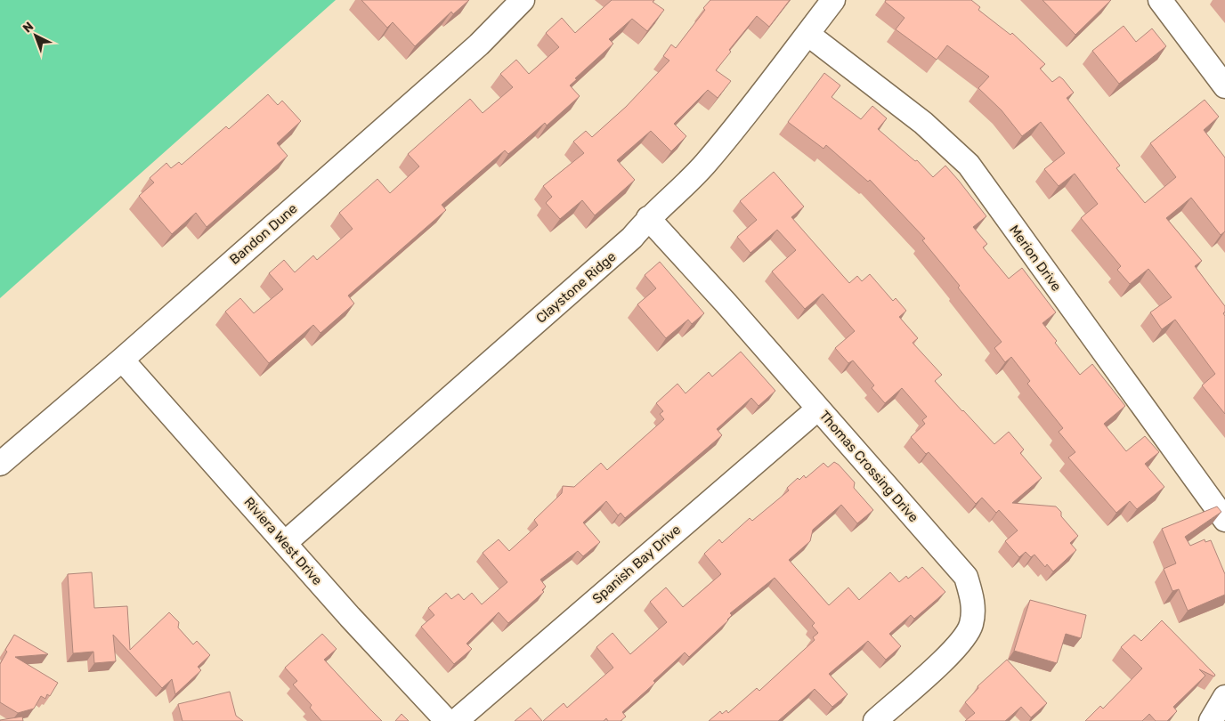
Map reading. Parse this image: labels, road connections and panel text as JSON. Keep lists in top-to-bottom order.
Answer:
{
  "streets": {
    "street": [
      "Bandon Dune",
      "Merion Drive",
      "Claystone Ridge",
      "Thomas Crossing Drive",
      "Riviera West Drive",
      "Spanish Bay Drive"
    ]
  },
  "crossings": [
    ["Bandon Dune", "Riviera West Drive"],
    ["Merion Drive", "Claystone Ridge"],
    ["Claystone Ridge", "Thomas Crossing Drive"],
    ["Claystone Ridge", "Riviera West Drive"],
    ["Thomas Crossing Drive", "Spanish Bay Drive"]
  ],
  "north": "top left"
}
